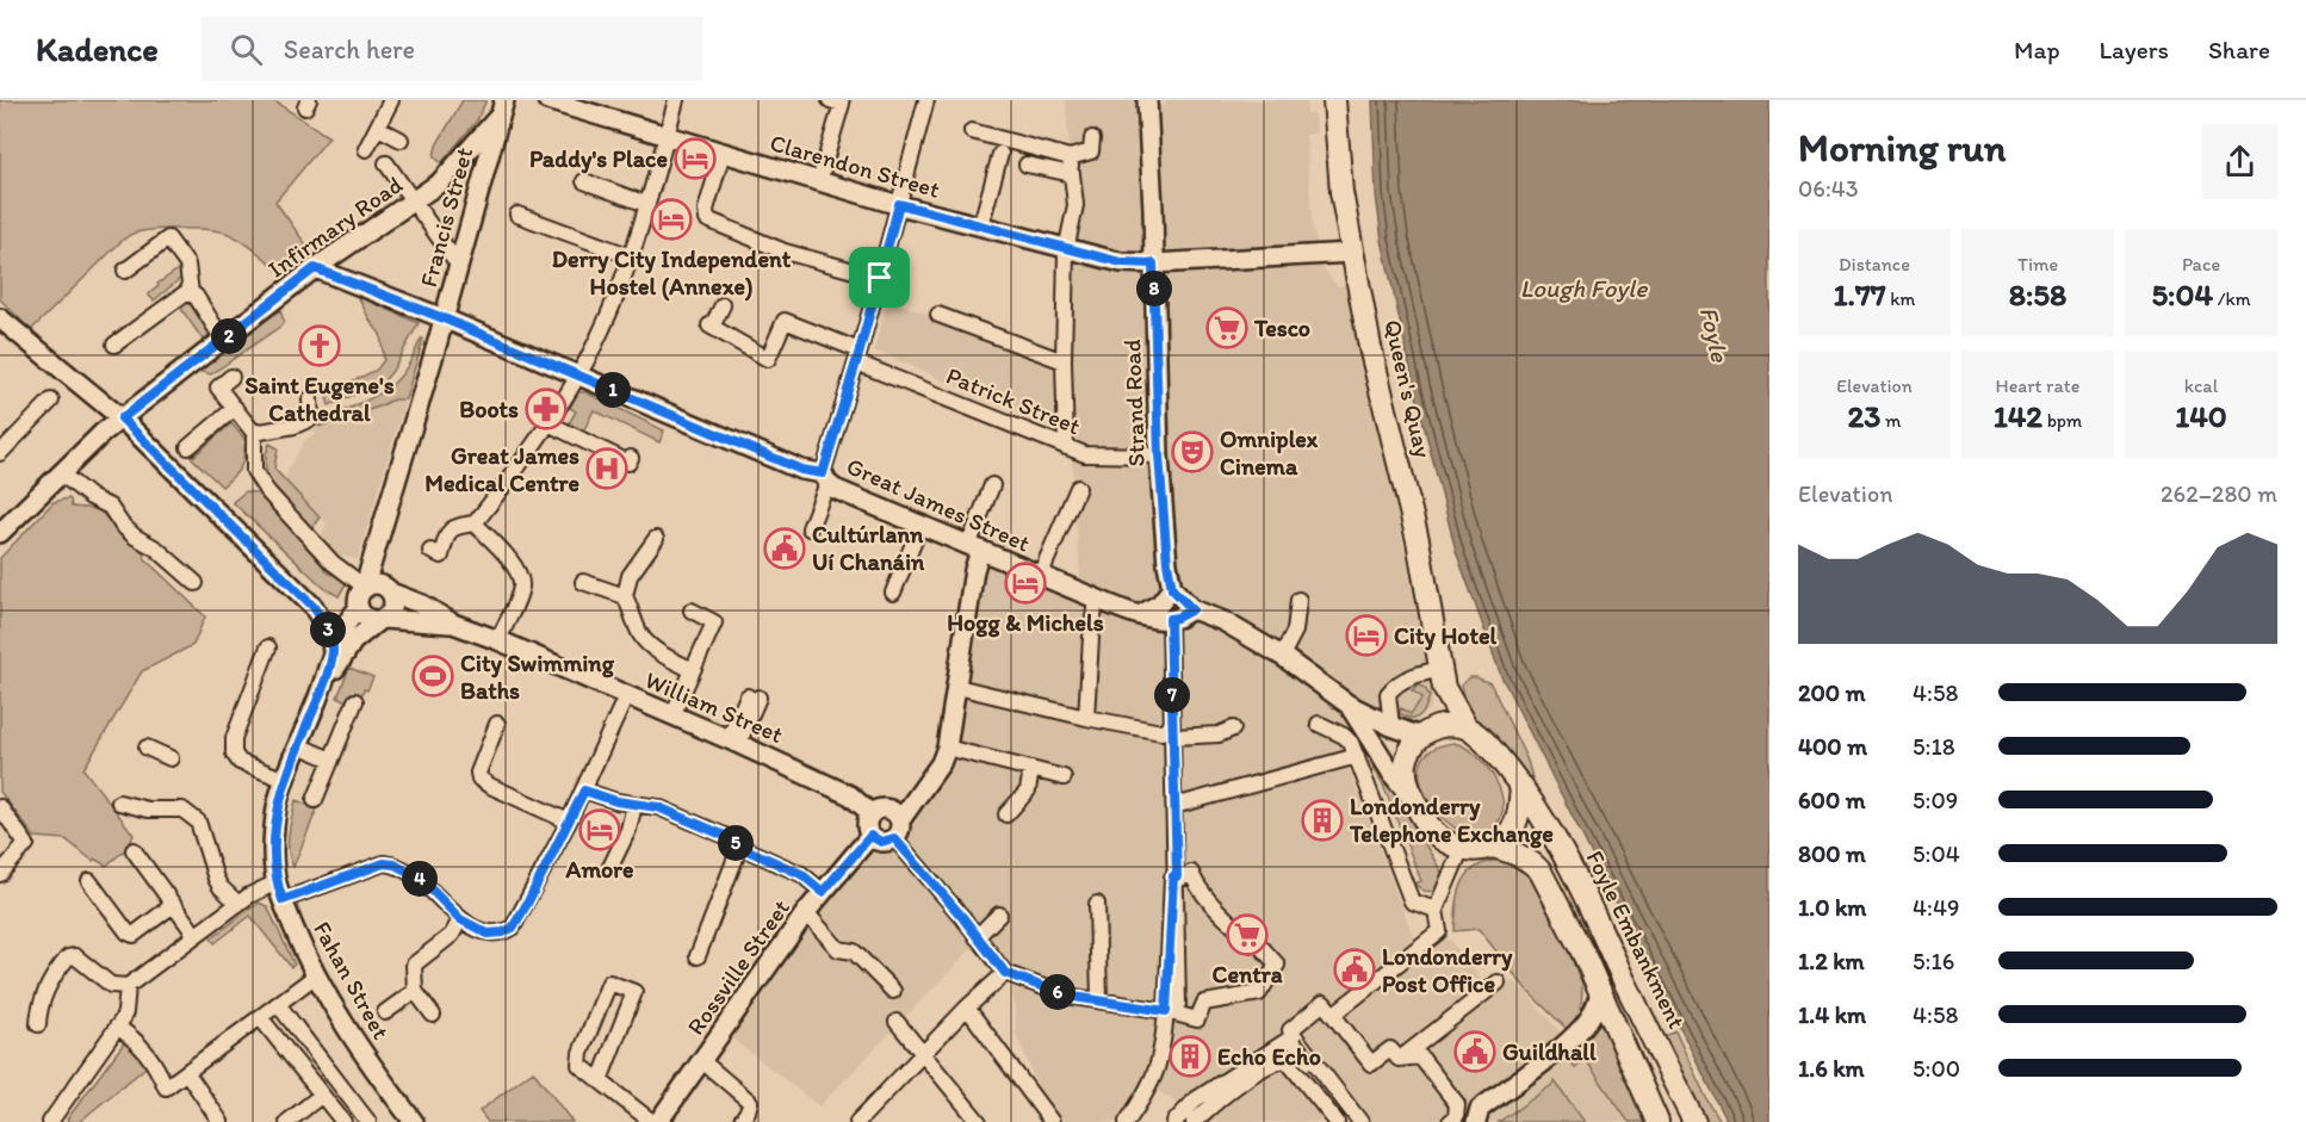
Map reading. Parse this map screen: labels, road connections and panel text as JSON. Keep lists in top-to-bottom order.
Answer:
{
  "streets": {
    "highway": ["Queen's Quay", "Foyle Embankment"],
    "main road": [
      "Clarendon Street",
      "Francis Street",
      "Infirmary Road",
      "Strand Road",
      "Great James Street",
      "William Street",
      "Rossville Street",
      "Fahan Street"
    ],
    "street": ["Patrick Street"]
  },
  "crossings": [
    ["Clarendon Street", "Queen's Quay"],
    ["Clarendon Street", "Strand Road"],
    ["Francis Street", "Infirmary Road"],
    ["Francis Street", "Great James Street"],
    ["Francis Street", "William Street"],
    ["Francis Street", "Fahan Street"],
    ["Infirmary Road", "Great James Street"],
    ["Queen's Quay", "Foyle Embankment"],
    ["Patrick Street", "Strand Road"],
    ["William Street", "Rossville Street"],
    ["William Street", "Fahan Street"]
  ],
  "water": ["Lough Foyle", "Foyle"],
  "places": {
    "hotel": [
      "Paddy's Place",
      "Derry City Independent Hostel (Annexe)",
      "Hogg & Michels",
      "City Hotel",
      "Amore"
    ],
    "supermarket": ["Tesco", "Centra"],
    "church": ["Saint Eugene's Cathedral"],
    "pharmacy": ["Boots"],
    "theatre": ["Omniplex Cinema"],
    "hospital": ["Great James Medical Centre"],
    "public building": ["Cultúrlann Uí Chanáin", "Londonderry Post Office", "Guildhall"],
    "sports": ["City Swimming Baths"],
    "building": ["Londonderry Telephone Exchange", "Echo Echo"]
  },
  "page": {
    "header": "Kadence",
    "search": "Search here",
    "nav": ["Map", "Layers", "Share"],
    "heading": ["Morning run", "06:43"],
    "stats": [
      ["Distance", "1.77 km"],
      ["Time", "8:58"],
      ["Pace", "5:04 /km"],
      ["Elevation", "23 m"],
      ["Heart rate", "142 bpm"],
      ["kcal", "140"]
    ],
    "pins": [
      "8",
      "2",
      "1",
      "3",
      "7",
      "5",
      "4",
      "6"
    ],
    "chart": ["Elevation", "262–280 m"],
    "list": [
      {
        "name": "200 m",
        "note": "4:58"
      },
      {
        "name": "400 m",
        "note": "5:18"
      },
      {
        "name": "600 m",
        "note": "5:09"
      },
      {
        "name": "800 m",
        "note": "5:04"
      },
      {
        "name": "1.0 km",
        "note": "4:49"
      },
      {
        "name": "1.2 km",
        "note": "5:16"
      },
      {
        "name": "1.4 km",
        "note": "4:58"
      },
      {
        "name": "1.6 km",
        "note": "5:00"
      }
    ]
  }
}
